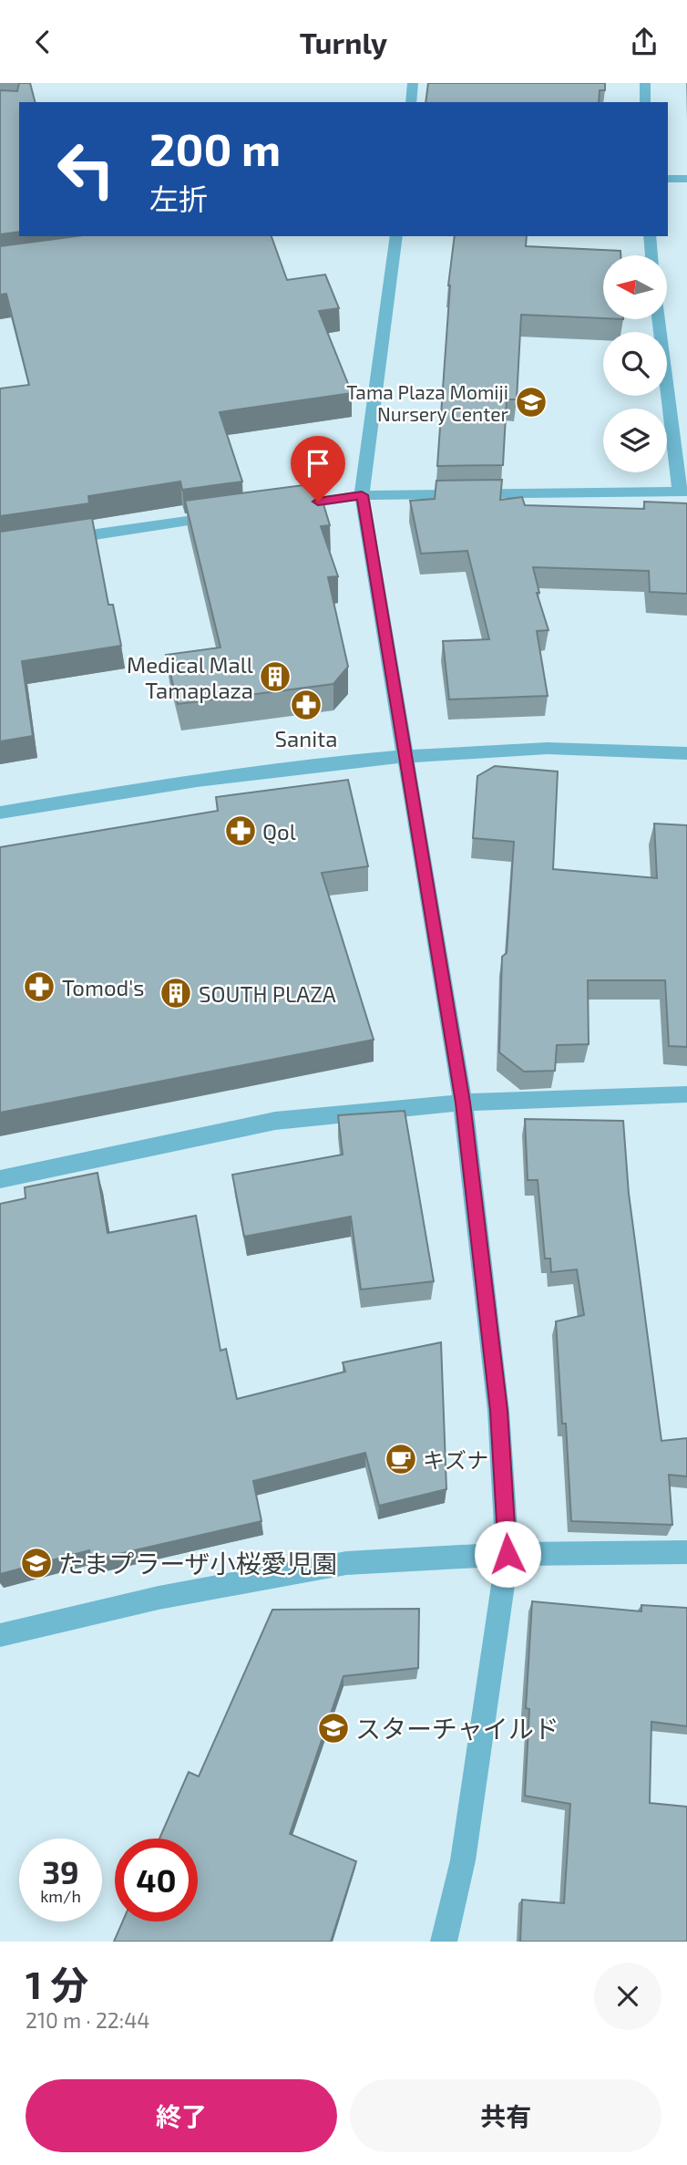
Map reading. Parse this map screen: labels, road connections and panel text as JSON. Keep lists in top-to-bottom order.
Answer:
{
  "places": {
    "school or university": ["Tama Plaza Momiji Nursery Center", "たまプラーザ小桜愛児園", "スターチャイルド"],
    "building": ["Medical Mall Tamaplaza", "SOUTH PLAZA"],
    "pharmacy": ["Sanita", "Qol", "Tomod's"],
    "cafe": ["キズナ"]
  },
  "north": "left",
  "page": {
    "header": "Turnly",
    "turn": ["200 m", "左折"],
    "speed": "39 km/h",
    "limit": "40",
    "heading": ["1 分", "210 m · 22:44"],
    "buttons": ["終了", "共有"]
  }
}
